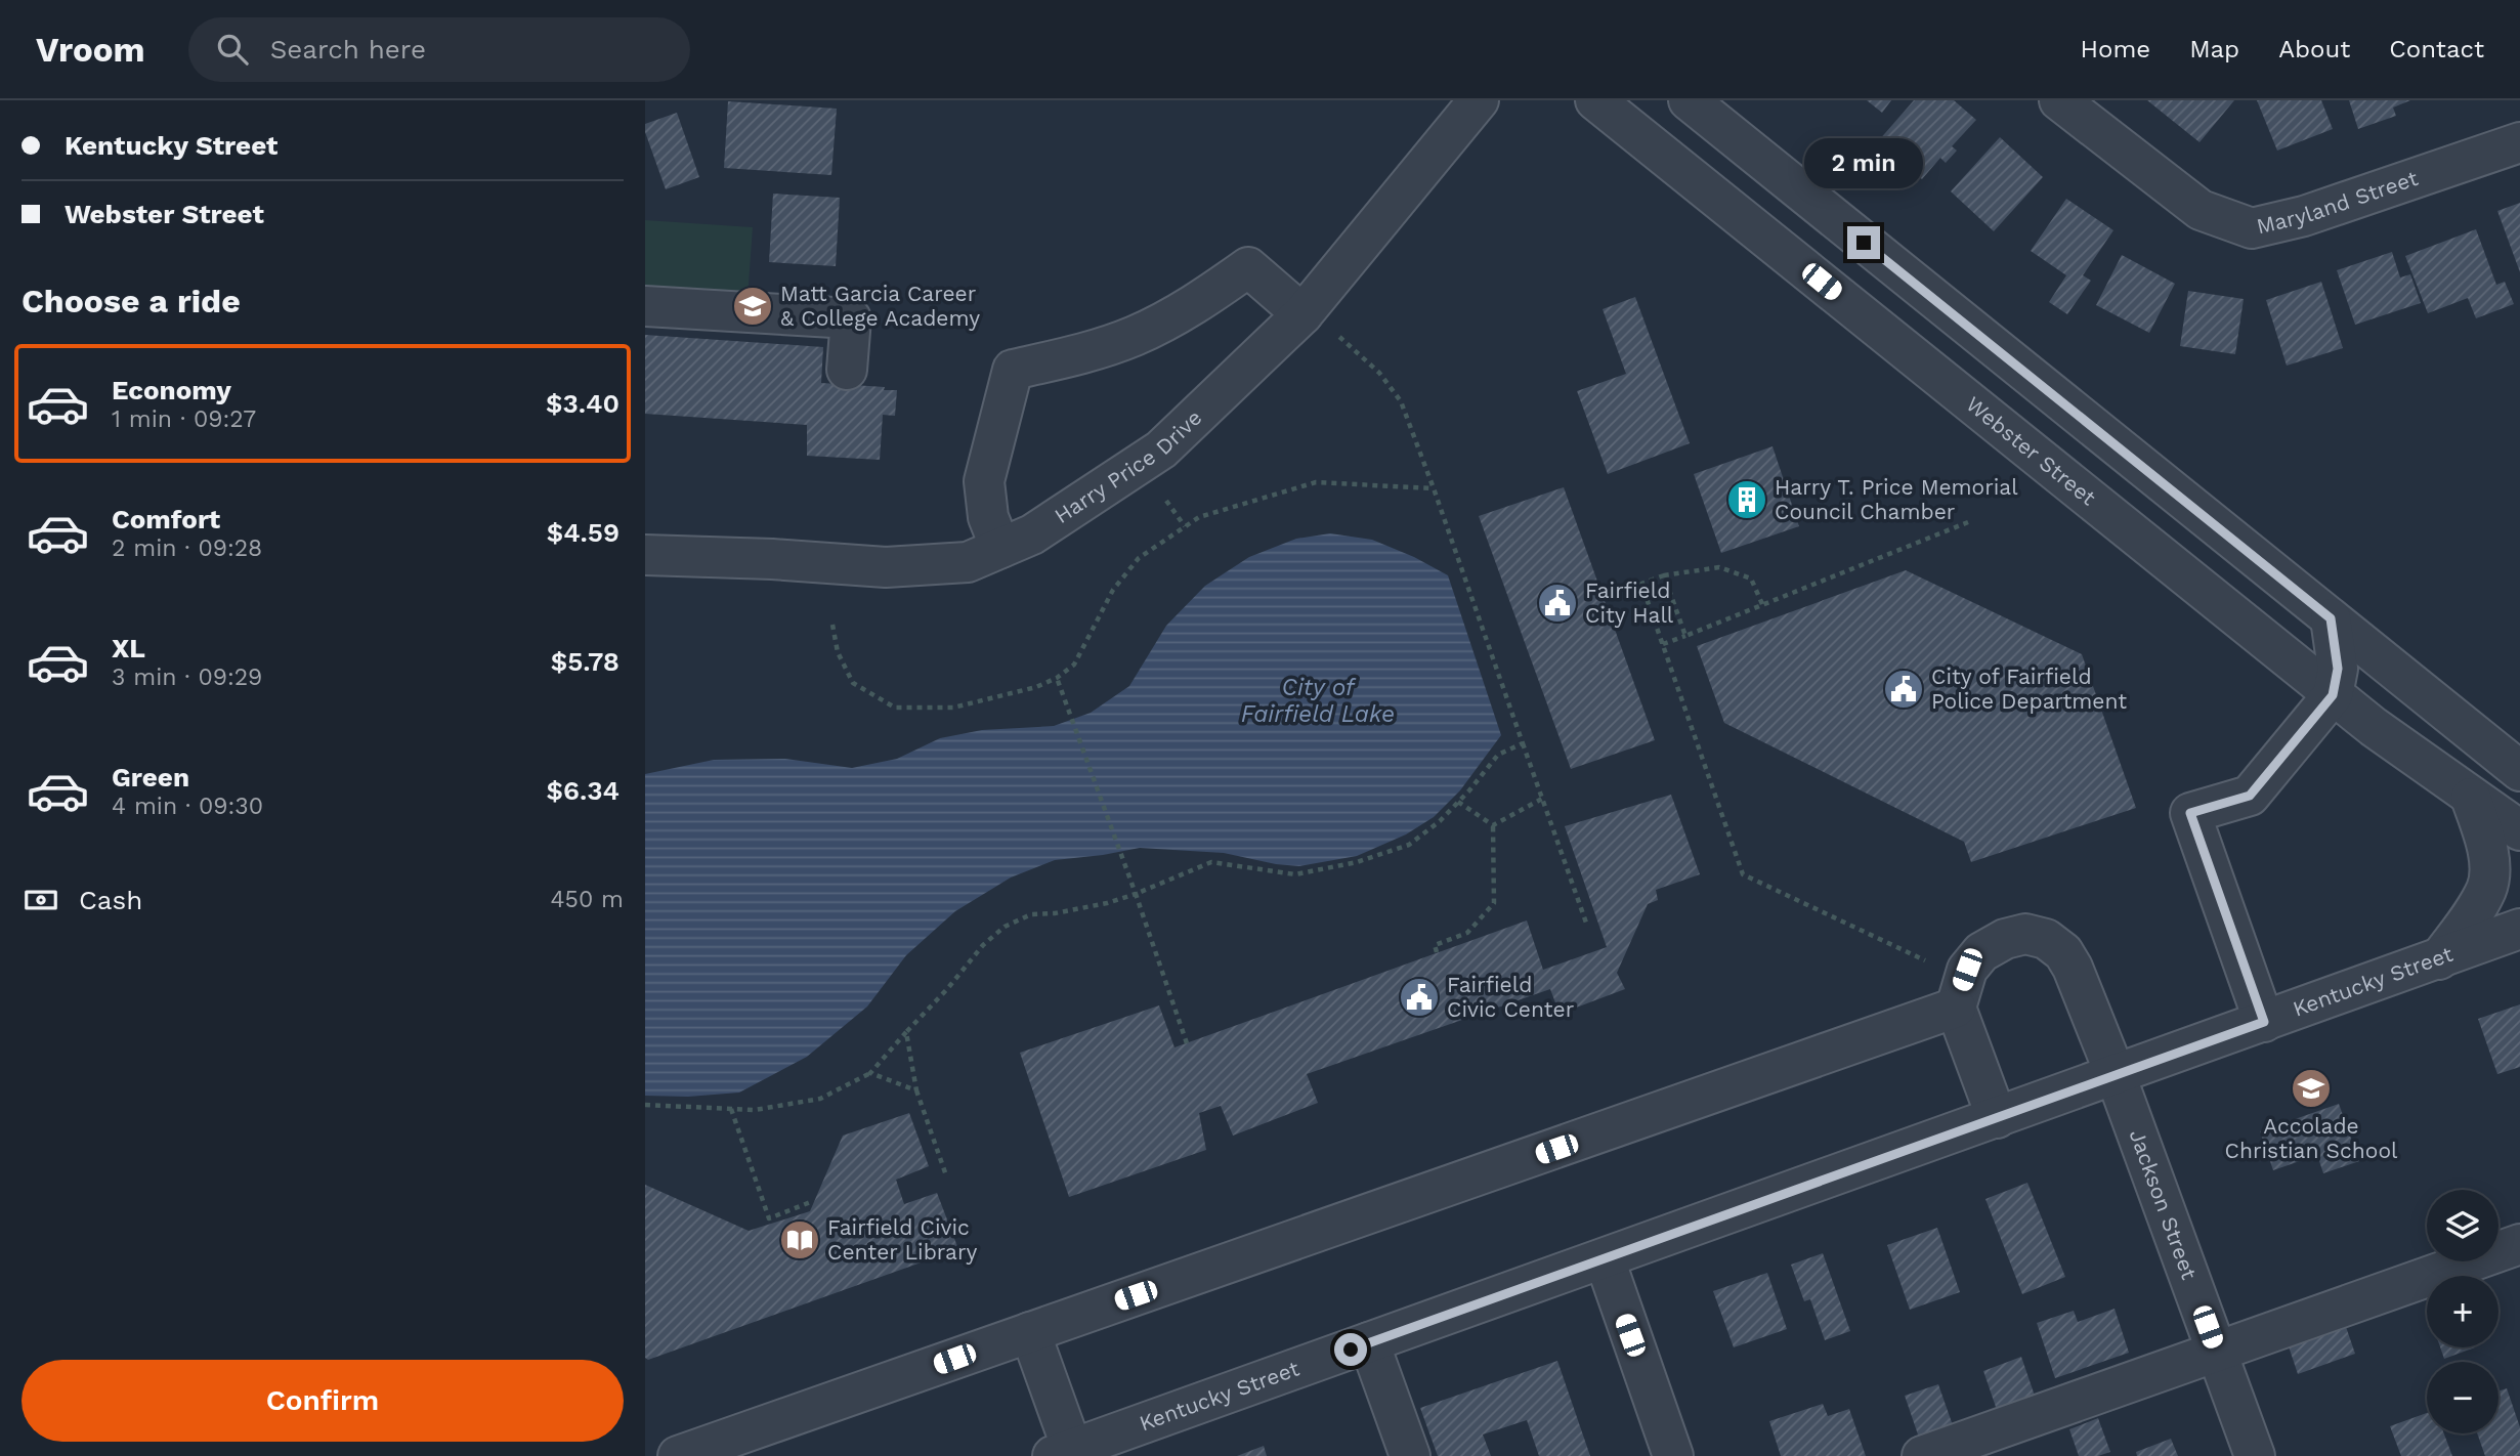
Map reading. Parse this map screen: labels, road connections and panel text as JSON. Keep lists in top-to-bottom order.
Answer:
{
  "streets": {
    "street": [
      "Maryland Street",
      "Webster Street",
      "Harry Price Drive",
      "Kentucky Street",
      "Jackson Street"
    ]
  },
  "crossings": [
    ["Kentucky Street", "Jackson Street"]
  ],
  "water": ["City of Fairfield Lake"],
  "places": {
    "school or university": ["Matt Garcia Career & College Academy", "Accolade Christian School"],
    "building": ["Harry T. Price Memorial Council Chamber"],
    "public building": ["Fairfield City Hall", "City of Fairfield Police Department", "Fairfield Civic Center"],
    "library": ["Fairfield Civic Center Library"]
  },
  "page": {
    "header": "Vroom",
    "search": "Search here",
    "nav": [
      "Home",
      "Map",
      "About",
      "Contact"
    ],
    "banner": ["Kentucky Street", "Webster Street"],
    "bubble": "2 min",
    "heading": "Choose a ride",
    "list": [
      {
        "name": "Economy",
        "note": "1 min · 09:27",
        "value": "$3.40"
      },
      {
        "name": "Comfort",
        "note": "2 min · 09:28",
        "value": "$4.59"
      },
      {
        "name": "XL",
        "note": "3 min · 09:29",
        "value": "$5.78"
      },
      {
        "name": "Green",
        "note": "4 min · 09:30",
        "value": "$6.34"
      }
    ],
    "pay": ["Cash", "450 m"],
    "map_buttons": ["+", "−"],
    "buttons": "Confirm"
  }
}
